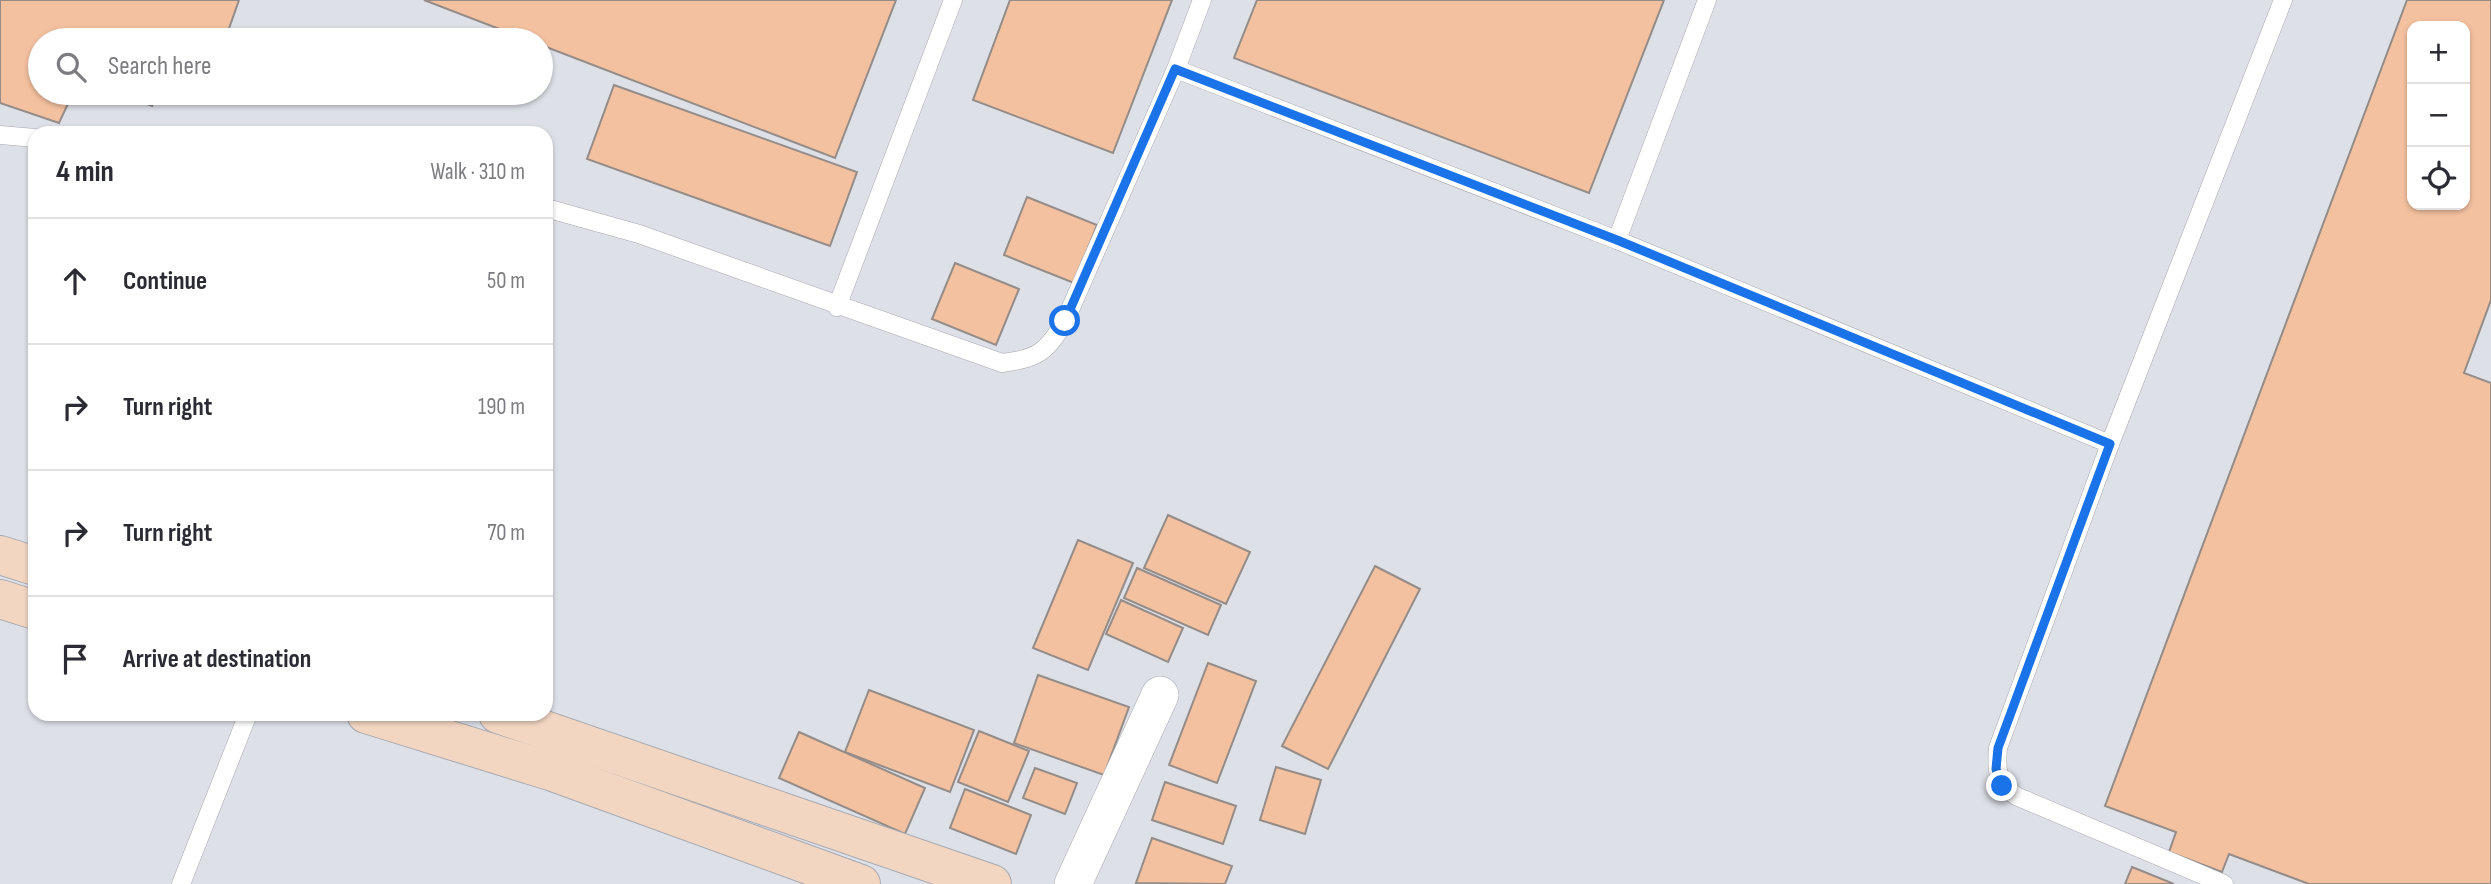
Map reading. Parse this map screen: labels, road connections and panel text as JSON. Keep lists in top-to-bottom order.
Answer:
{
  "page": {
    "map_buttons": ["+", "−"],
    "search": "Search here",
    "heading": ["4 min", "Walk · 310 m"],
    "list": [
      ["Continue", "50 m"],
      ["Turn right", "190 m"],
      ["Turn right", "70 m"],
      "Arrive at destination"
    ]
  }
}
